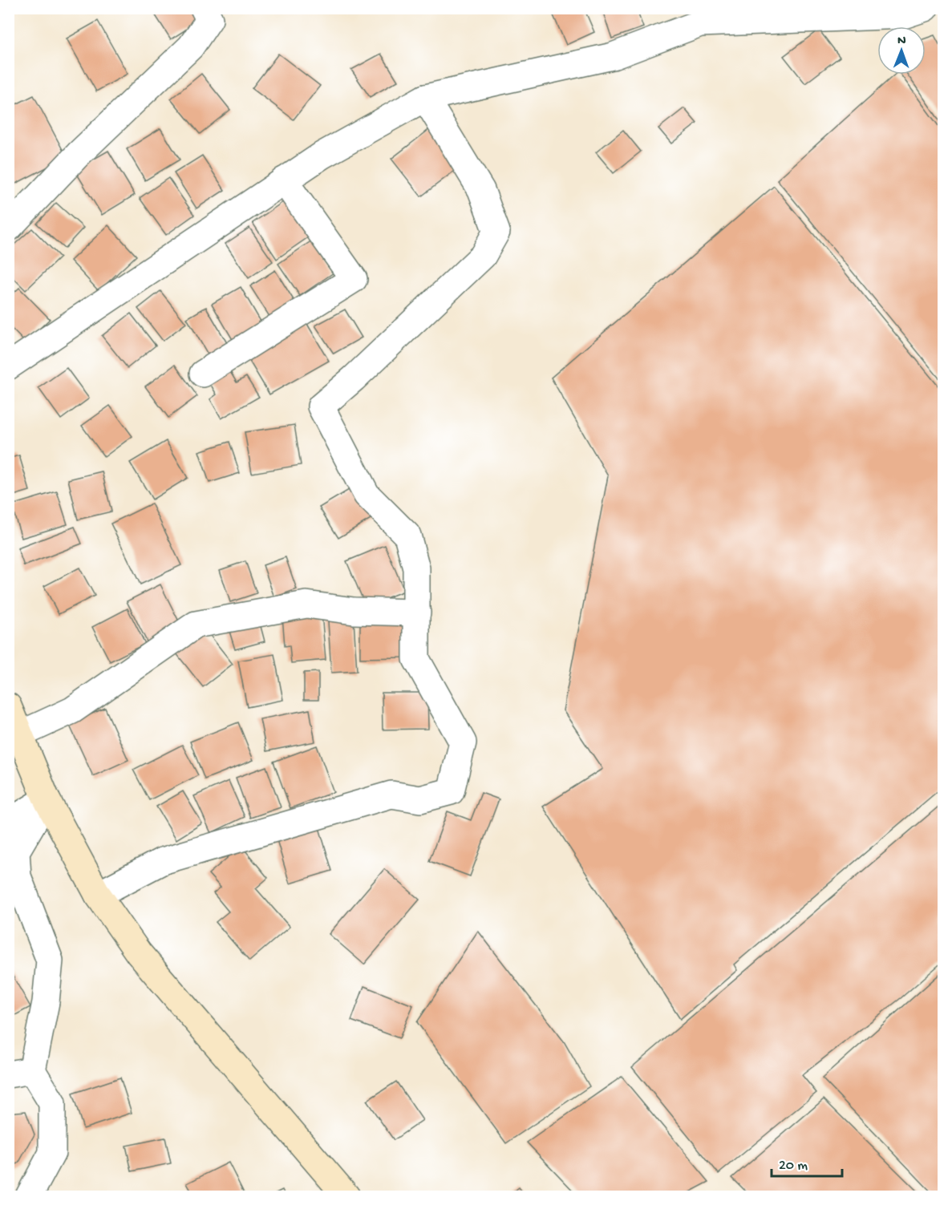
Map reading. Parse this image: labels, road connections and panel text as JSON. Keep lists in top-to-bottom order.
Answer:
{
  "scale_bar": "20 m",
  "north": "top"
}
